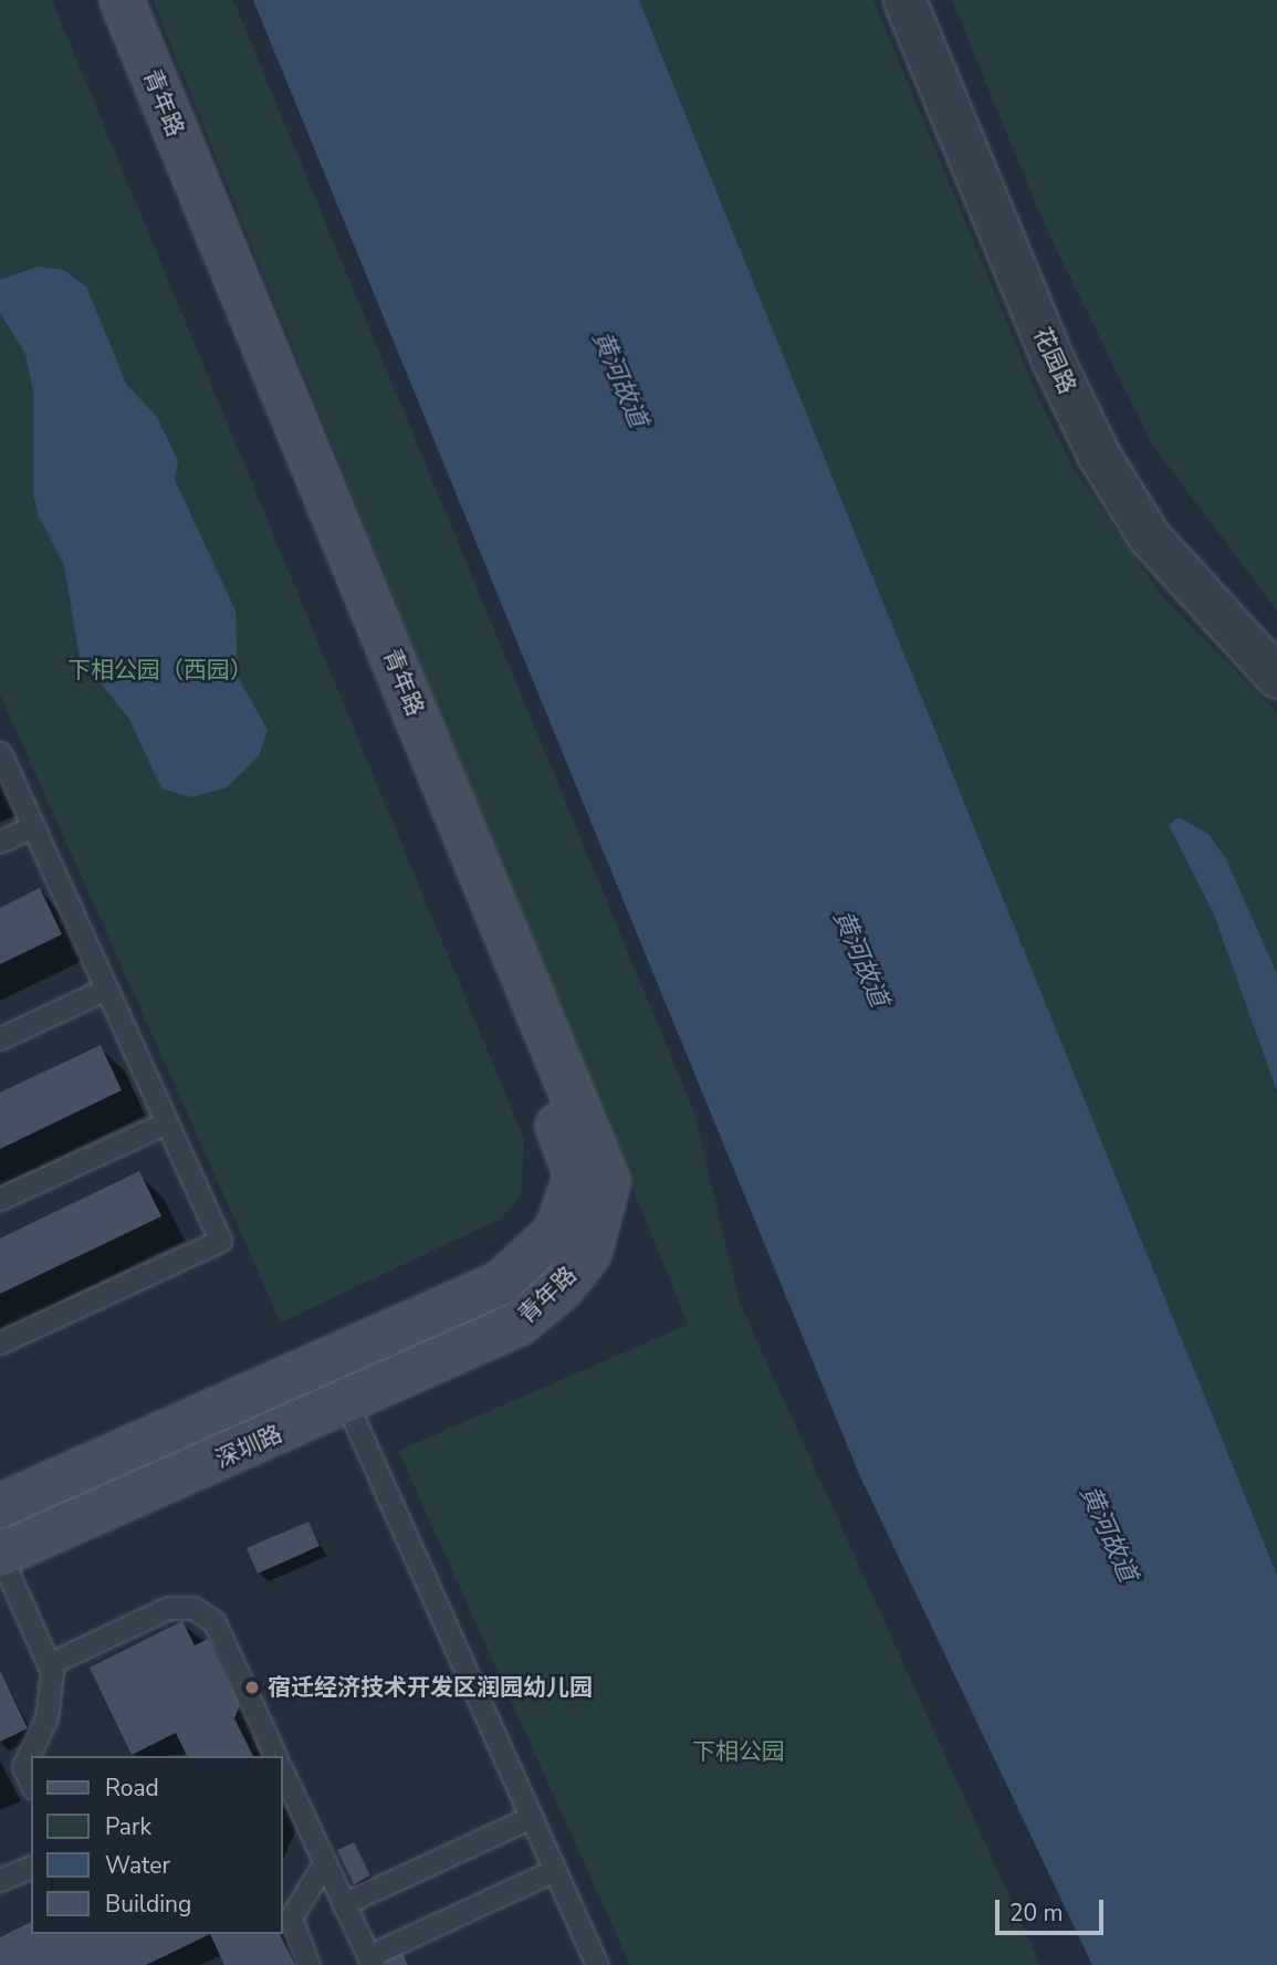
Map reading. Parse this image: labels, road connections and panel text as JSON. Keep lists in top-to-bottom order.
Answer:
{
  "streets": {
    "street": ["青年路", "花园路", "深圳路"]
  },
  "crossings": [
    ["青年路", "深圳路"]
  ],
  "water": ["黄河故道"],
  "parks": ["下相公园（西园）", "下相公园"],
  "places": ["宿迁经济技术开发区润园幼儿园"],
  "legend": [
    "Road",
    "Park",
    "Water",
    "Building"
  ],
  "scale_bar": "20 m"
}
